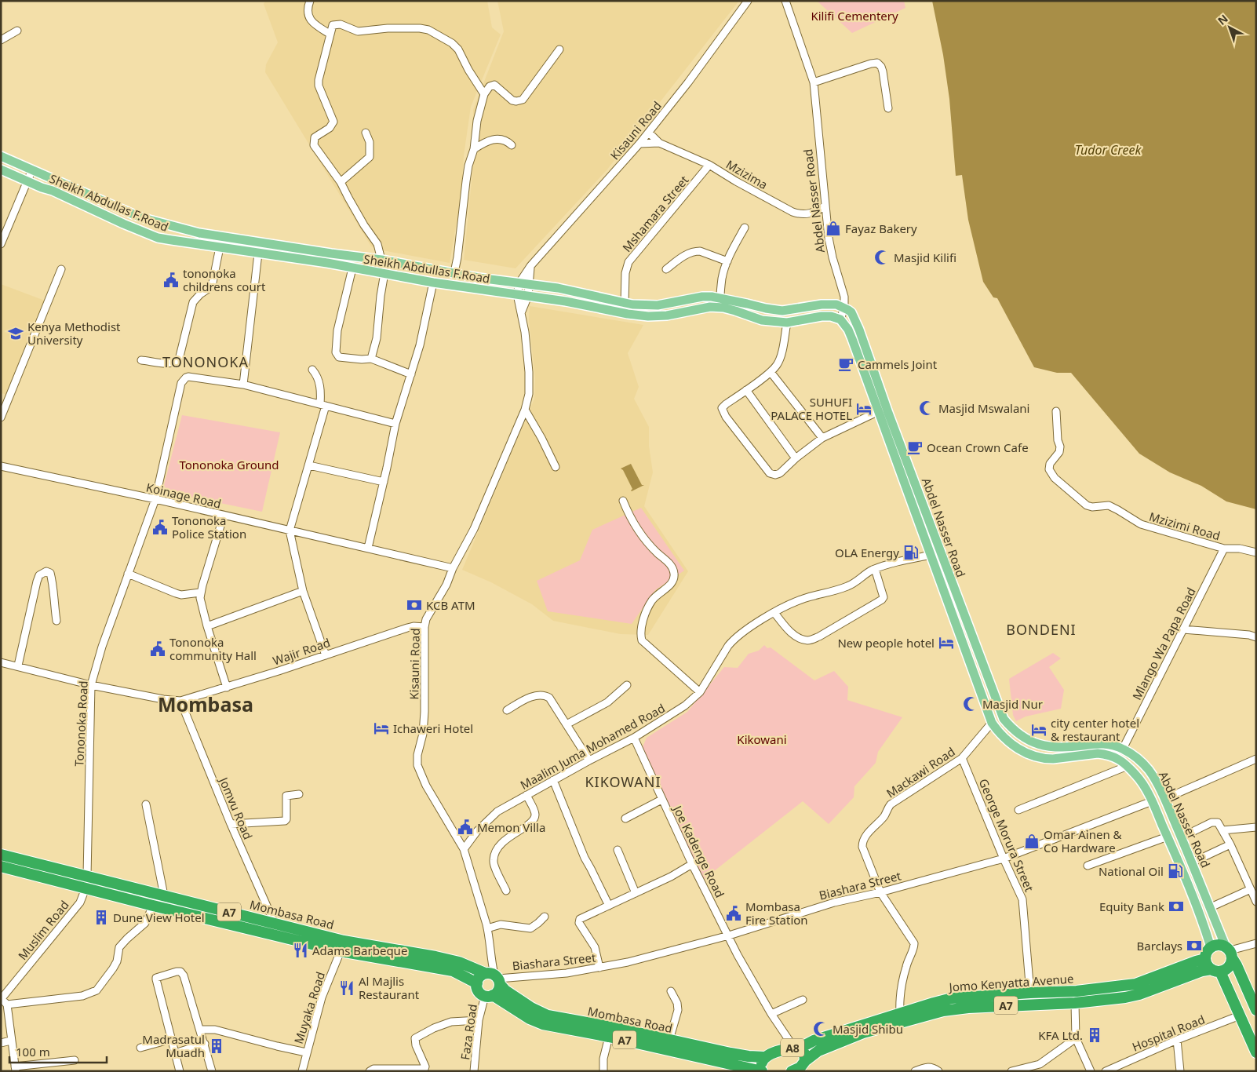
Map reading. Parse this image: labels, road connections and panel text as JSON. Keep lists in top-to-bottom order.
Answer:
{
  "streets": {
    "highway": [
      "A7",
      "Mombasa Road",
      "Jomo Kenyatta Avenue",
      "A8"
    ],
    "main road": ["Abdel Nasser Road", "Sheikh Abdullas F.Road"],
    "street": [
      "Kisauni Road",
      "Mzizima",
      "Mshamara Street",
      "Koinage Road",
      "Mzizimi Road",
      "Mlango Wa Papa Road",
      "Wajir Road",
      "Tononoka Road",
      "Maalim Juma Mohamed Road",
      "Mackawi Road",
      "Jomvu Road",
      "George Morura Street",
      "Joe Kadenge Road",
      "Biashara Street",
      "Muslim Road",
      "Muyaka Road",
      "Faza Road",
      "Hospital Road"
    ]
  },
  "crossings": [
    ["Kisauni Road", "Sheikh Abdullas F.Road"],
    ["Kisauni Road", "Koinage Road"],
    ["Kisauni Road", "Wajir Road"],
    ["Kisauni Road", "Maalim Juma Mohamed Road"],
    ["Kisauni Road", "Biashara Street"],
    ["Kisauni Road", "A7"],
    ["Kisauni Road", "Mombasa Road"],
    ["Kisauni Road", "Faza Road"],
    ["Mzizima", "Abdel Nasser Road"],
    ["Mzizima", "Mshamara Street"],
    ["Abdel Nasser Road", "Sheikh Abdullas F.Road"],
    ["Abdel Nasser Road", "Mlango Wa Papa Road"],
    ["Abdel Nasser Road", "Maalim Juma Mohamed Road"],
    ["Abdel Nasser Road", "Mackawi Road"],
    ["Abdel Nasser Road", "Biashara Street"],
    ["Abdel Nasser Road", "Jomo Kenyatta Avenue"],
    ["Sheikh Abdullas F.Road", "Mshamara Street"],
    ["Koinage Road", "Tononoka Road"],
    ["Mzizimi Road", "Mlango Wa Papa Road"],
    ["Wajir Road", "Tononoka Road"],
    ["Wajir Road", "Jomvu Road"],
    ["Tononoka Road", "Mombasa Road"],
    ["Maalim Juma Mohamed Road", "Joe Kadenge Road"],
    ["Mackawi Road", "George Morura Street"],
    ["Mackawi Road", "Biashara Street"],
    ["Mackawi Road", "Jomo Kenyatta Avenue"],
    ["Jomvu Road", "Mombasa Road"],
    ["George Morura Street", "Biashara Street"],
    ["George Morura Street", "Jomo Kenyatta Avenue"],
    ["Joe Kadenge Road", "Biashara Street"],
    ["Joe Kadenge Road", "Jomo Kenyatta Avenue"],
    ["Biashara Street", "A7"],
    ["Biashara Street", "Mombasa Road"],
    ["Biashara Street", "Faza Road"],
    ["A7", "Mombasa Road"],
    ["A7", "Faza Road"],
    ["A7", "A8"],
    ["Mombasa Road", "Muslim Road"],
    ["Mombasa Road", "Jomo Kenyatta Avenue"],
    ["Mombasa Road", "Muyaka Road"],
    ["Mombasa Road", "Faza Road"],
    ["Mombasa Road", "A8"],
    ["Jomo Kenyatta Avenue", "A8"]
  ],
  "districts": [
    "TONONOKA",
    "BONDENI",
    "Mombasa",
    "KIKOWANI"
  ],
  "water": ["Tudor Creek"],
  "parks": ["Kilifi Cementery", "Tononoka Ground", "Kikowani"],
  "places": {
    "shop": ["Fayaz Bakery", "Omar Ainen & Co Hardware"],
    "mosque": [
      "Masjid Kilifi",
      "Masjid Mswalani",
      "Masjid Nur",
      "Masjid Shibu"
    ],
    "public building": [
      "tononoka childrens court",
      "Tononoka Police Station",
      "Tononoka community Hall",
      "Memon Villa",
      "Mombasa Fire Station"
    ],
    "school or university": ["Kenya Methodist University"],
    "cafe": ["Cammels Joint", "Ocean Crown Cafe"],
    "hotel": [
      "SUHUFI PALACE HOTEL",
      "New people hotel",
      "Ichaweri Hotel",
      "city center hotel & restaurant"
    ],
    "fuel station": ["OLA Energy", "National Oil"],
    "bank": ["KCB ATM", "Equity Bank", "Barclays"],
    "building": ["Dune View Hotel", "KFA Ltd.", "Madrasatul Muadh"],
    "restaurant": ["Adams Barbeque", "Al Majlis Restaurant"]
  },
  "scale_bar": "100 m",
  "north": "top left"
}
